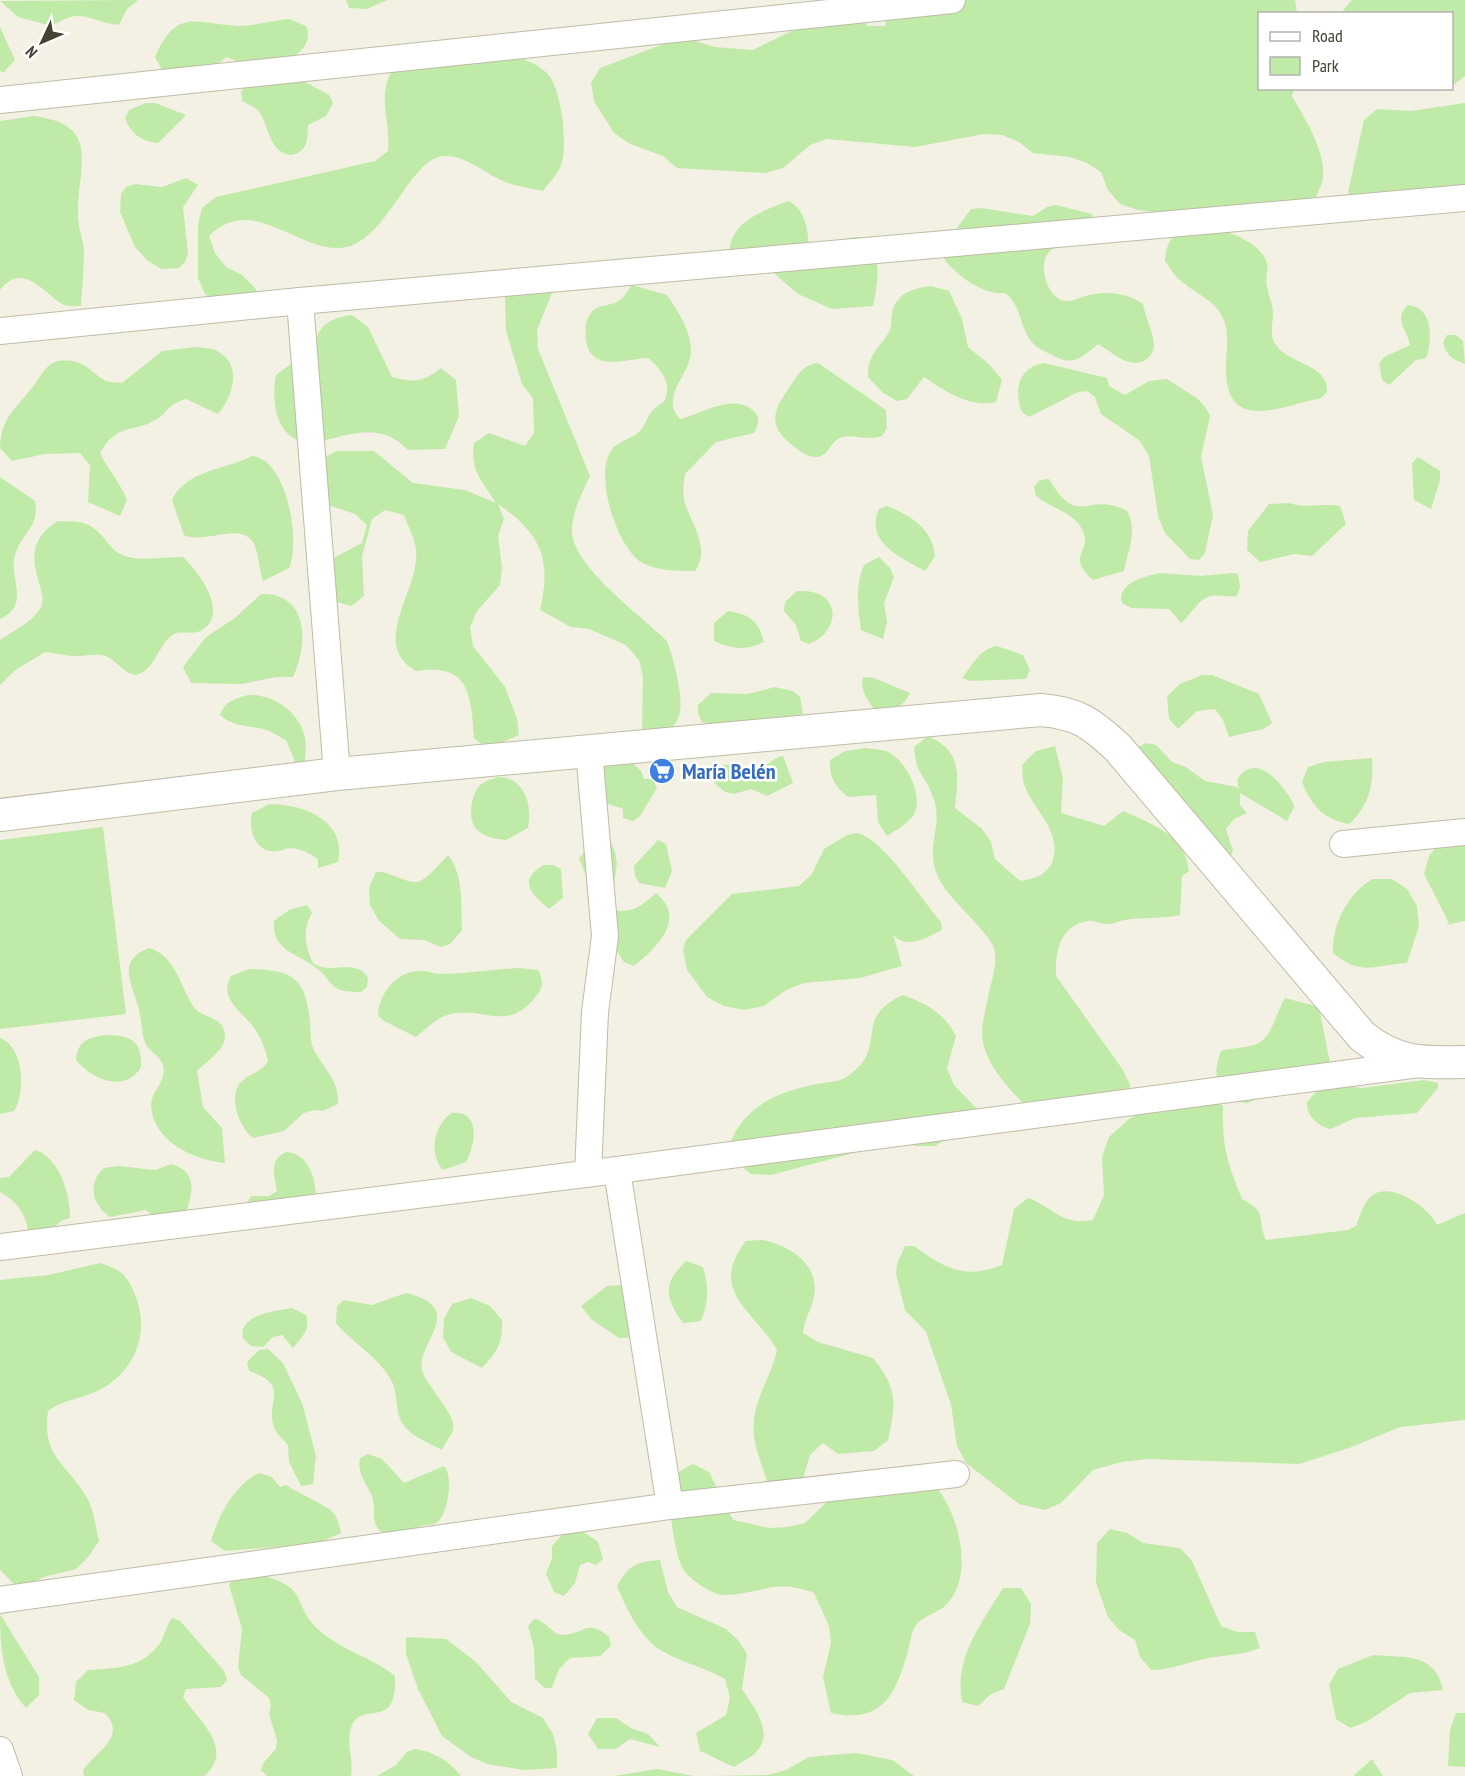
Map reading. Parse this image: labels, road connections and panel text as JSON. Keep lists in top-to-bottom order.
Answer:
{
  "places": {
    "supermarket": ["María Belén"]
  },
  "legend": ["Road", "Park"],
  "north": "bottom left"
}
